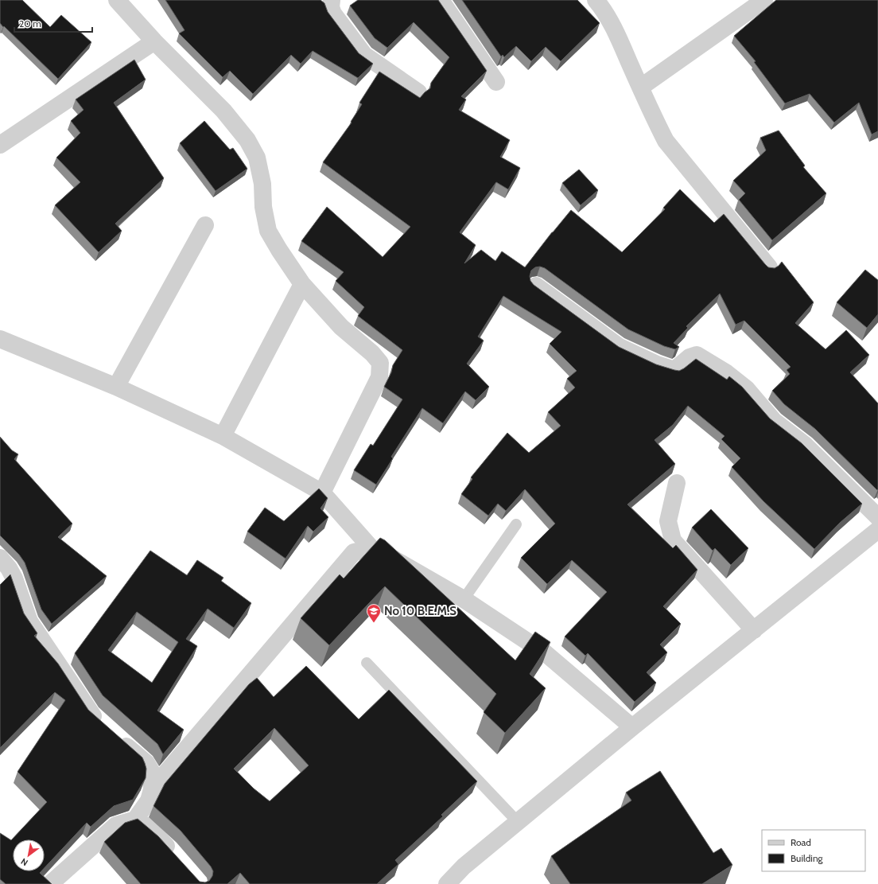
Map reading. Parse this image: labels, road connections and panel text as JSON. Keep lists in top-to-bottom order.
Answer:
{
  "places": {
    "school or university": ["No 10 B.E.M.S"]
  },
  "legend": ["Road", "Building"],
  "scale_bar": "20 m",
  "north": "bottom left"
}
